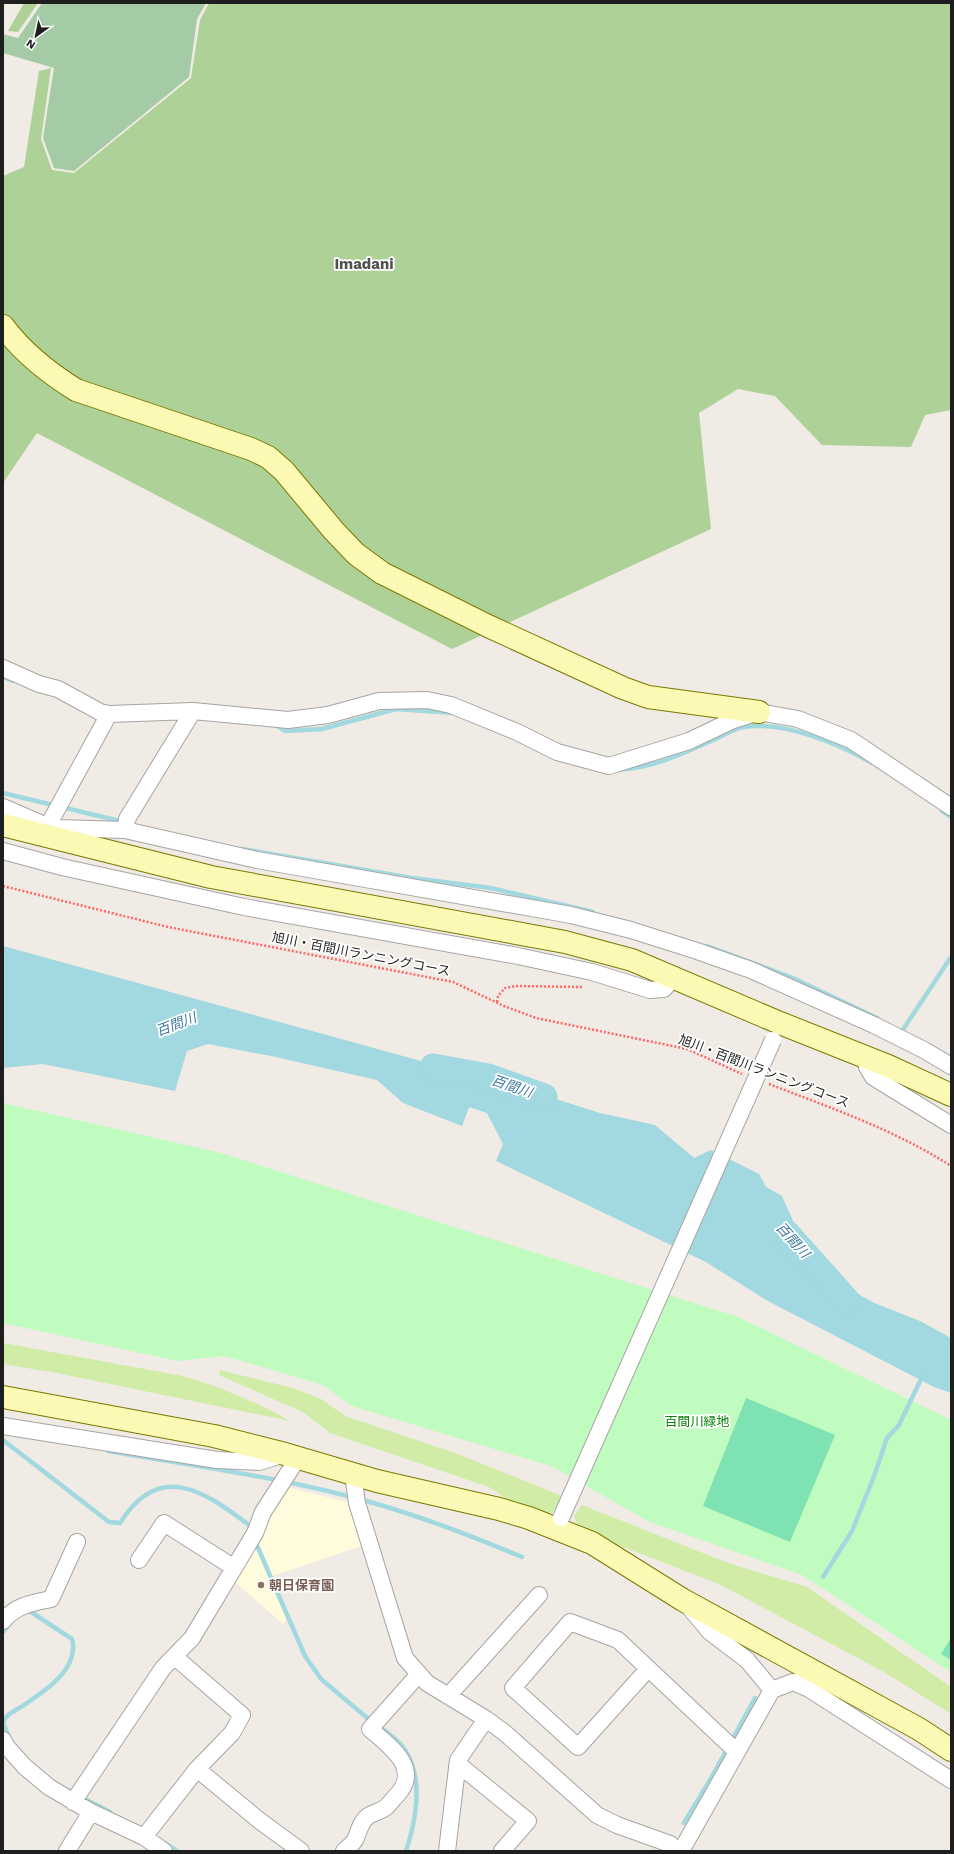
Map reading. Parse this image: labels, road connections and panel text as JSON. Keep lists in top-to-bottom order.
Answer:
{
  "streets": {
    "path": ["旭川・百間川ランニングコース"]
  },
  "districts": ["Imadani"],
  "water": ["百間川"],
  "parks": ["百間川緑地"],
  "places": ["朝日保育園"],
  "north": "bottom left"
}
